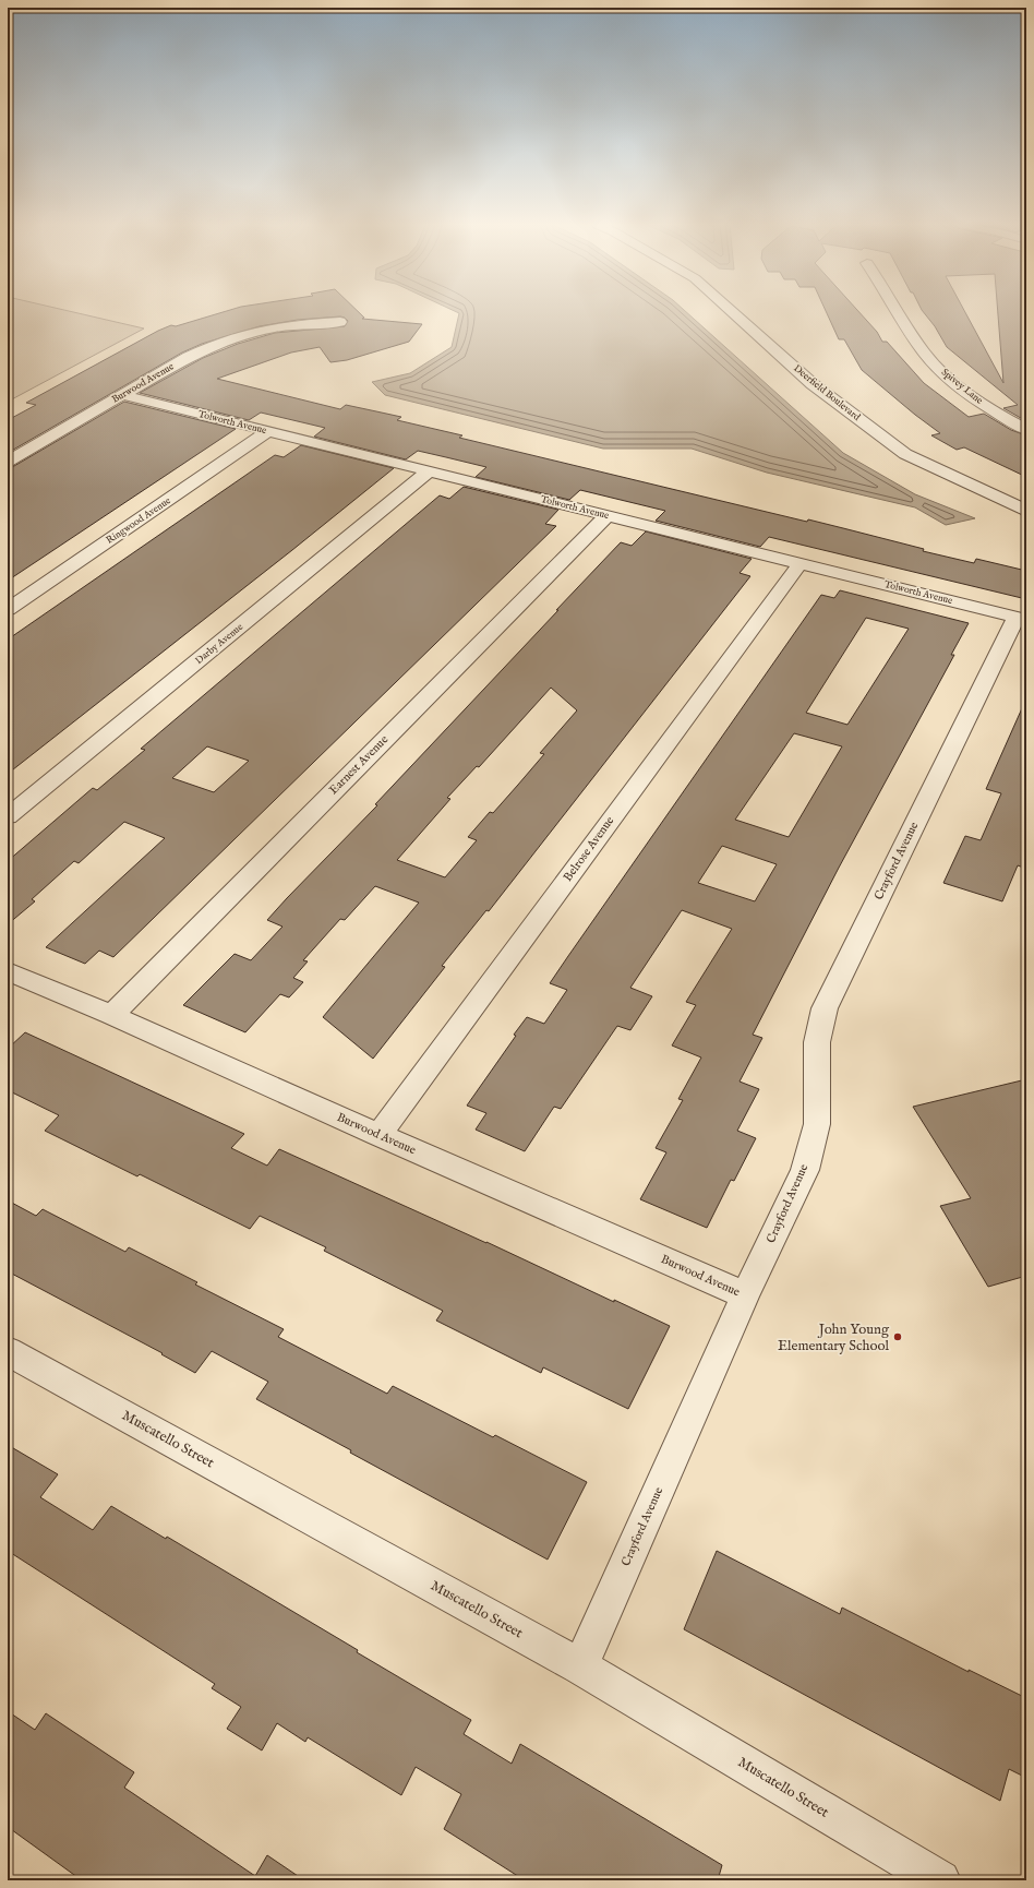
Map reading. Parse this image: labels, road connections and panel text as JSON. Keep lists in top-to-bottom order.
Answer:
{
  "streets": {
    "street": [
      "Burwood Avenue",
      "Spivey Lane",
      "Deerfield Boulevard",
      "Tolworth Avenue",
      "Ringwood Avenue",
      "Darby Avenue",
      "Earnest Avenue",
      "Belrose Avenue",
      "Crayford Avenue",
      "Muscatello Street"
    ]
  },
  "crossings": [
    ["Burwood Avenue", "Tolworth Avenue"],
    ["Burwood Avenue", "Earnest Avenue"],
    ["Burwood Avenue", "Belrose Avenue"],
    ["Burwood Avenue", "Crayford Avenue"],
    ["Tolworth Avenue", "Ringwood Avenue"],
    ["Tolworth Avenue", "Darby Avenue"],
    ["Tolworth Avenue", "Earnest Avenue"],
    ["Tolworth Avenue", "Belrose Avenue"],
    ["Tolworth Avenue", "Crayford Avenue"],
    ["Crayford Avenue", "Muscatello Street"]
  ],
  "places": ["John Young Elementary School"]
}
